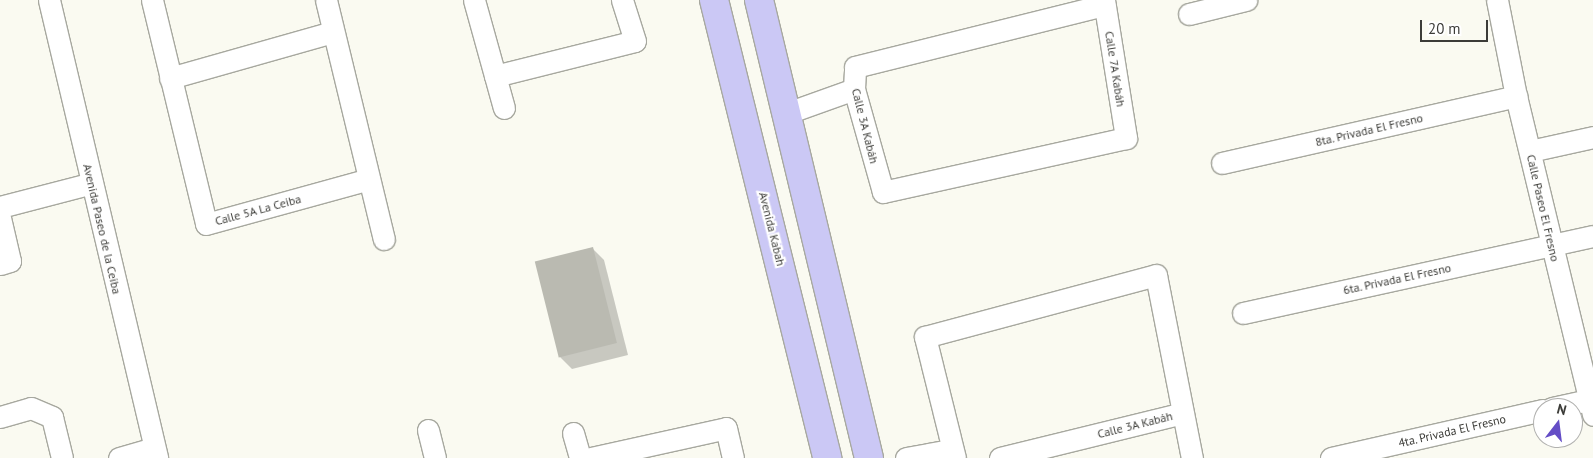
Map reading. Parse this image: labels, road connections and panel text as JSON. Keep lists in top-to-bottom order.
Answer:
{
  "streets": {
    "main road": ["Avenida Kabah"],
    "street": [
      "Calle 7A Kabáh",
      "Calle 3A Kabáh",
      "8ta. Privada El Fresno",
      "Calle Paseo El Fresno",
      "Calle 5A La Ceiba",
      "Avenida Paseo de la Ceiba",
      "6ta. Privada El Fresno",
      "4ta. Privada El Fresno"
    ]
  },
  "crossings": [
    ["Calle 7A Kabáh", "Calle 3A Kabáh"],
    ["8ta. Privada El Fresno", "Calle Paseo El Fresno"],
    ["Calle Paseo El Fresno", "6ta. Privada El Fresno"]
  ],
  "scale_bar": "20 m",
  "north": "top"
}
